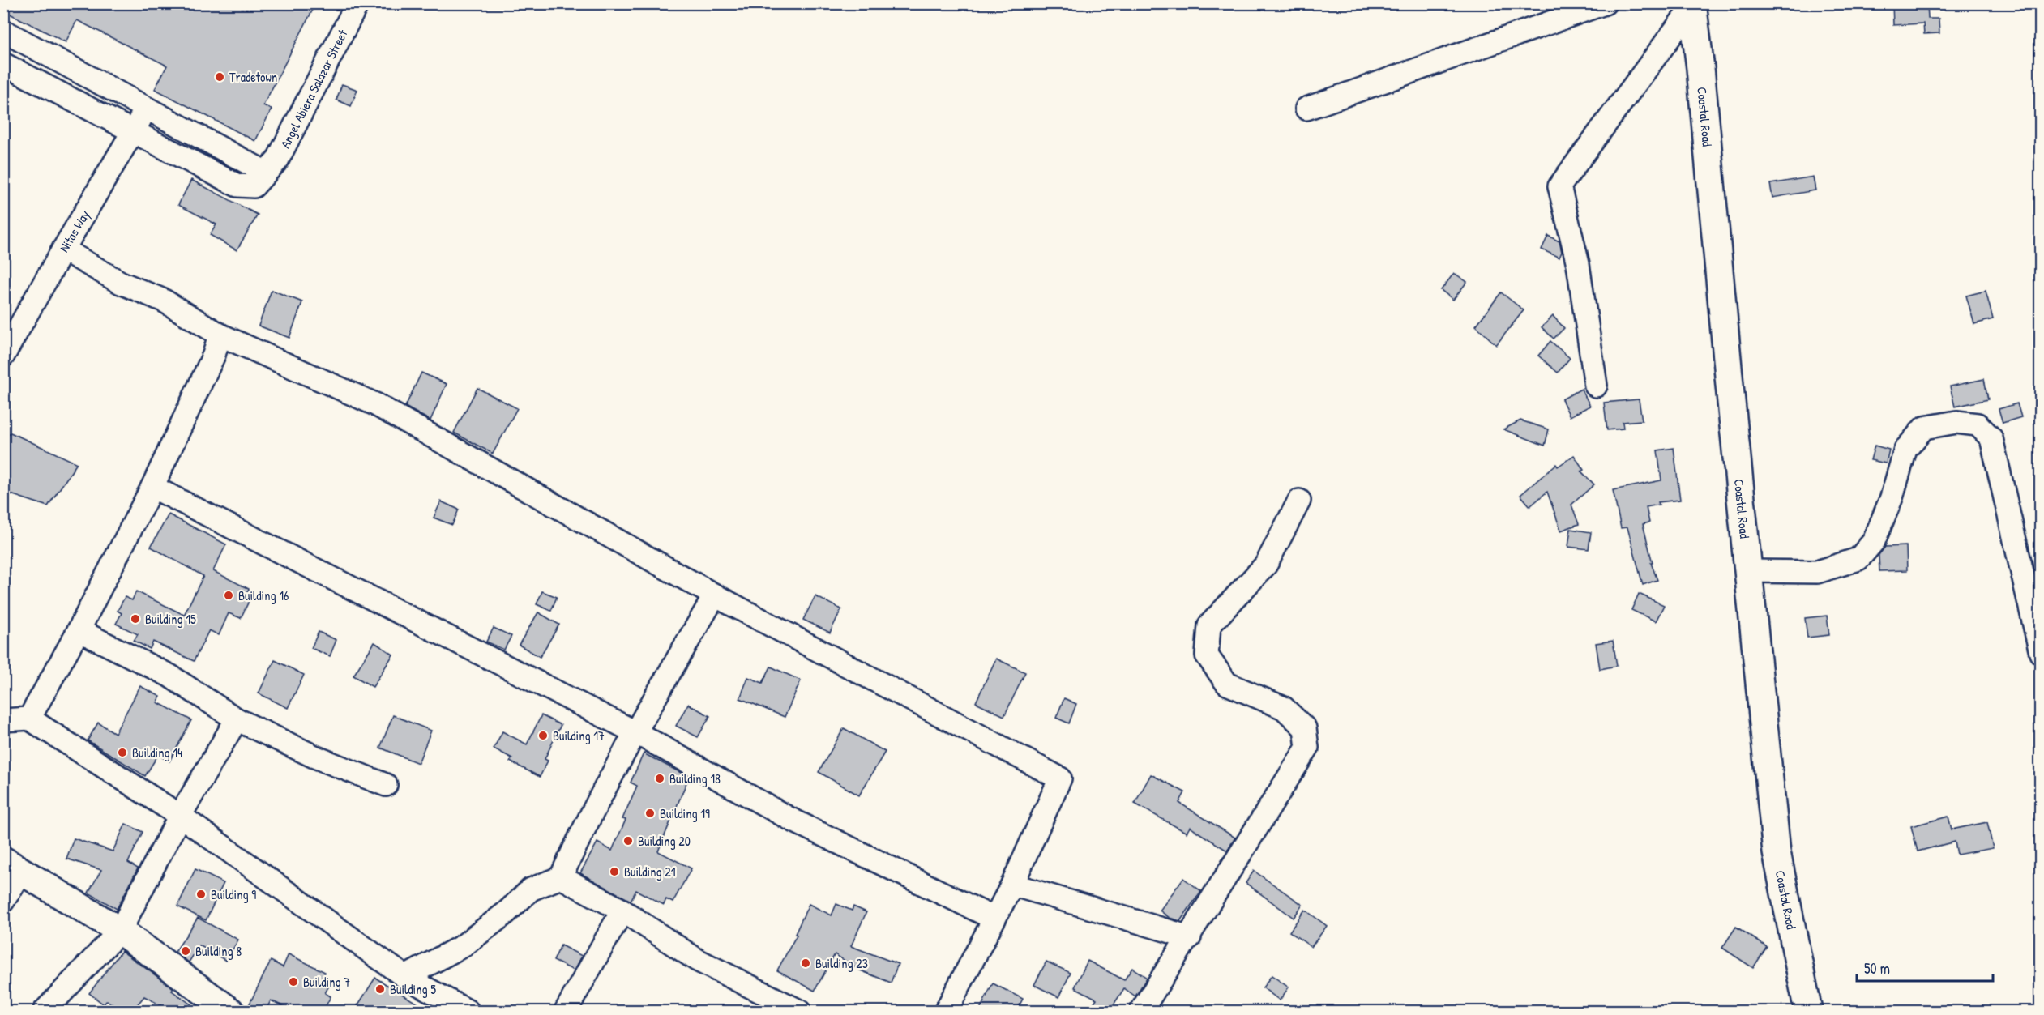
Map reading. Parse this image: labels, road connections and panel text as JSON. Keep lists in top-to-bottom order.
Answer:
{
  "streets": {
    "street": ["Angel Abiera Salazar Street", "Coastal Road", "Nitas Way"]
  },
  "crossings": [
    ["Angel Abiera Salazar Street", "Nitas Way"]
  ],
  "places": [
    "Tradetown",
    "Building 16",
    "Building 15",
    "Building 17",
    "Building 14",
    "Building 18",
    "Building 19",
    "Building 20",
    "Building 21",
    "Building 9",
    "Building 8",
    "Building 23",
    "Building 7",
    "Building 5"
  ],
  "scale_bar": "50 m"
}
